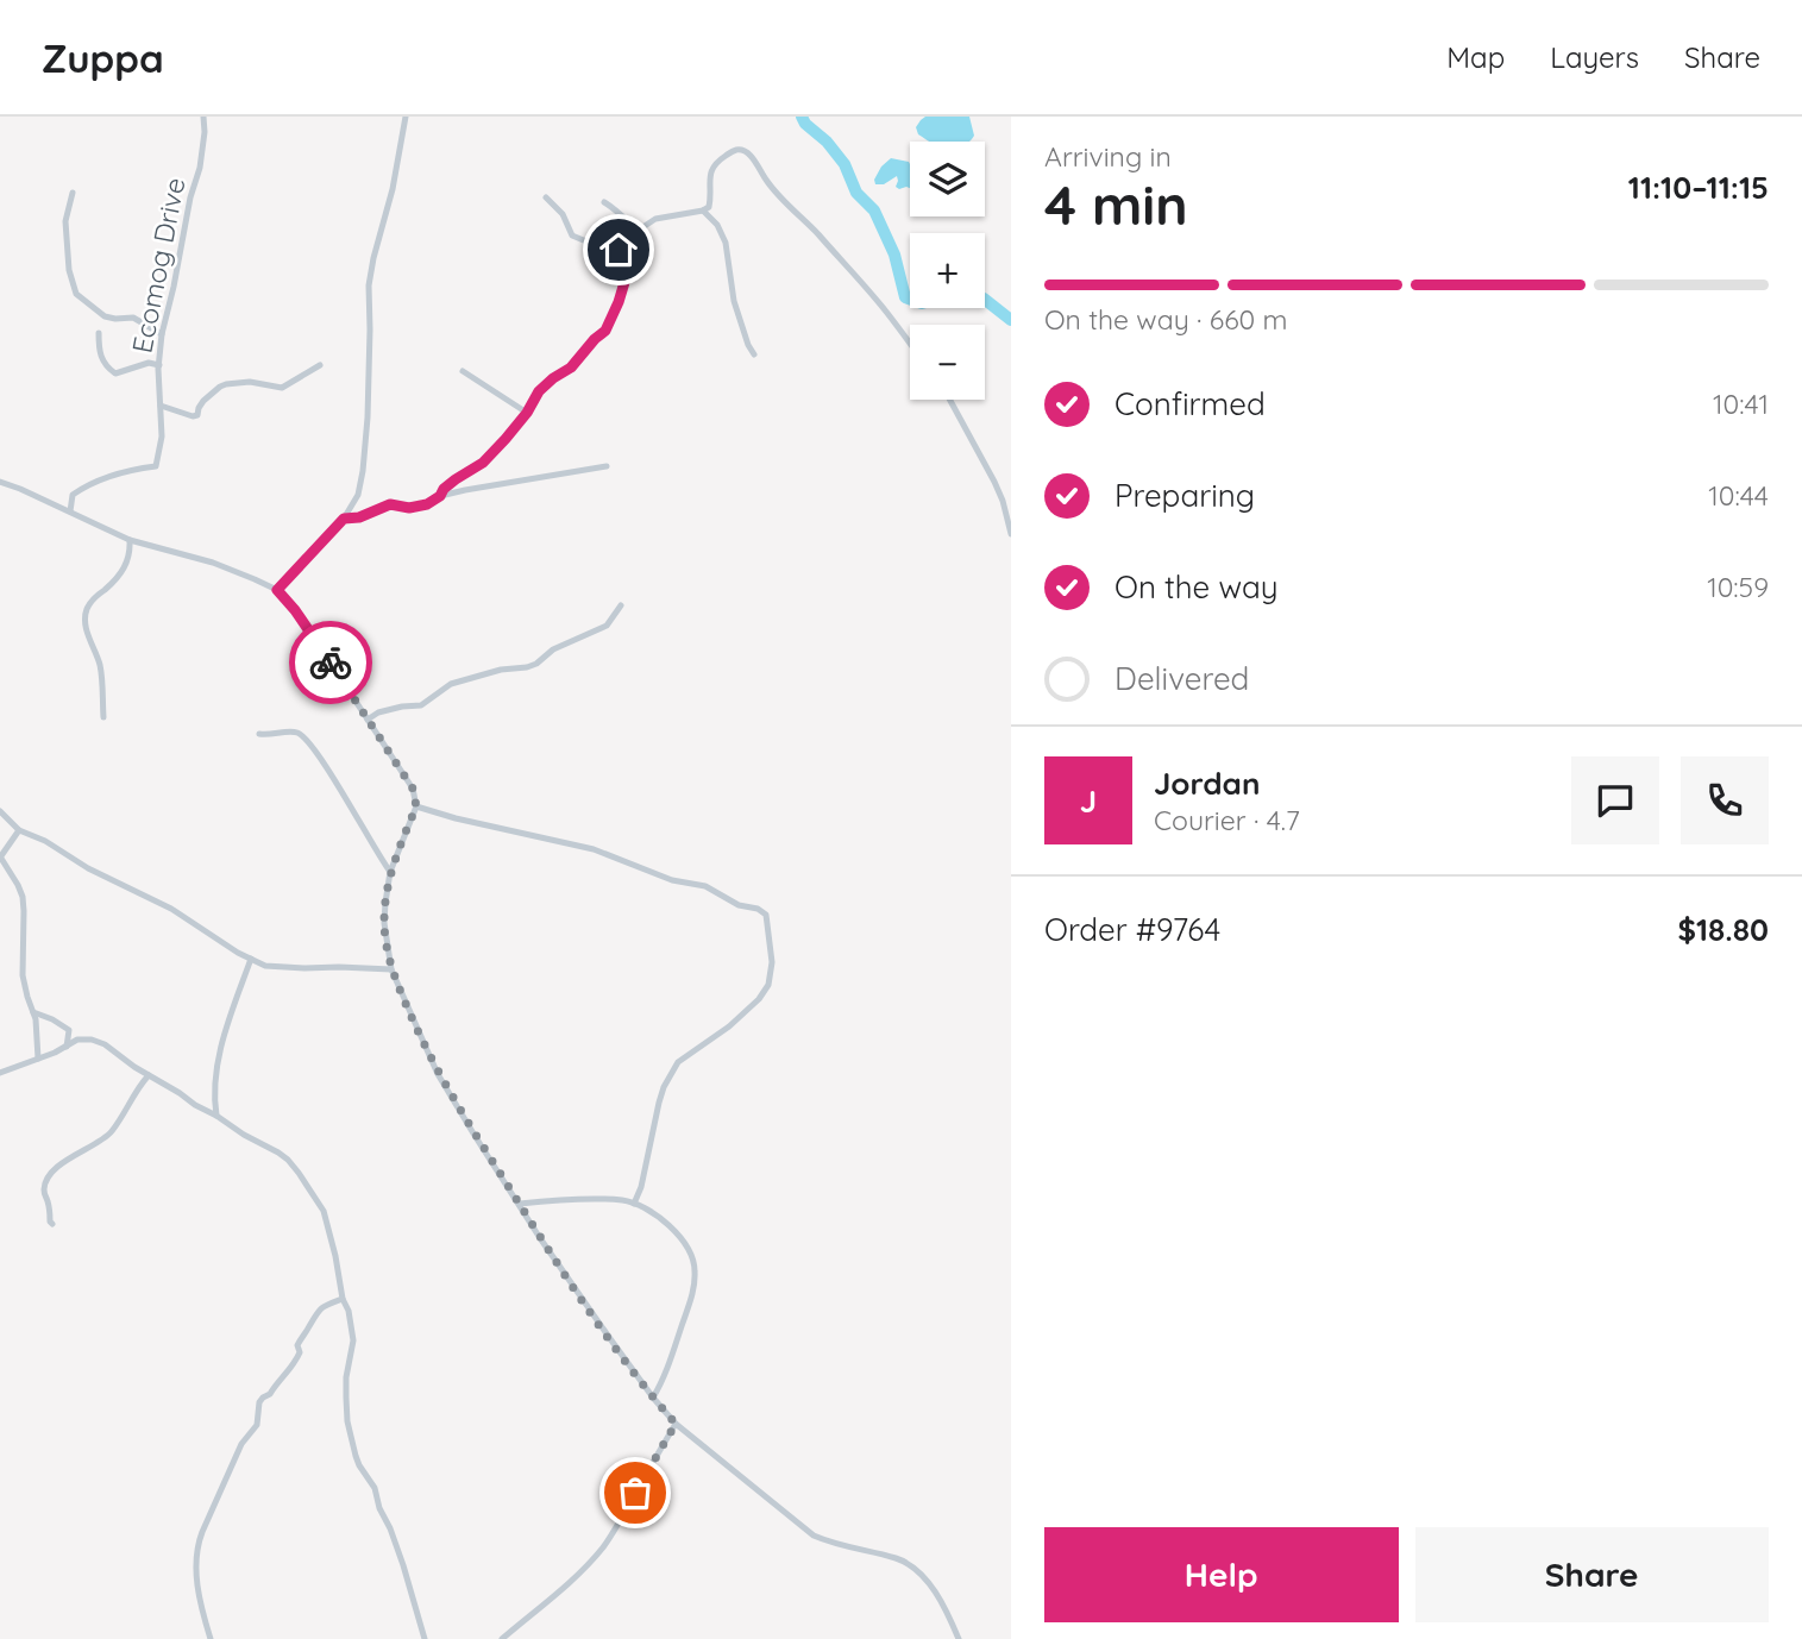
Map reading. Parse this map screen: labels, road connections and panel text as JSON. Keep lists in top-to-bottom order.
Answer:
{
  "streets": {
    "street": ["Ecomog Drive"]
  },
  "page": {
    "header": "Zuppa",
    "nav": ["Map", "Layers", "Share"],
    "heading": ["4 min", "Arriving in", "11:10–11:15"],
    "panel": [
      "Jordan",
      "Courier · 4.7",
      "Order #9764",
      "$18.80"
    ],
    "map_buttons": ["+", "−"],
    "bar": "On the way · 660 m",
    "list": [
      ["Confirmed", "10:41"],
      ["Preparing", "10:44"],
      ["On the way", "10:59"],
      "Delivered"
    ],
    "round": "J",
    "buttons": ["Help", "Share"]
  }
}
